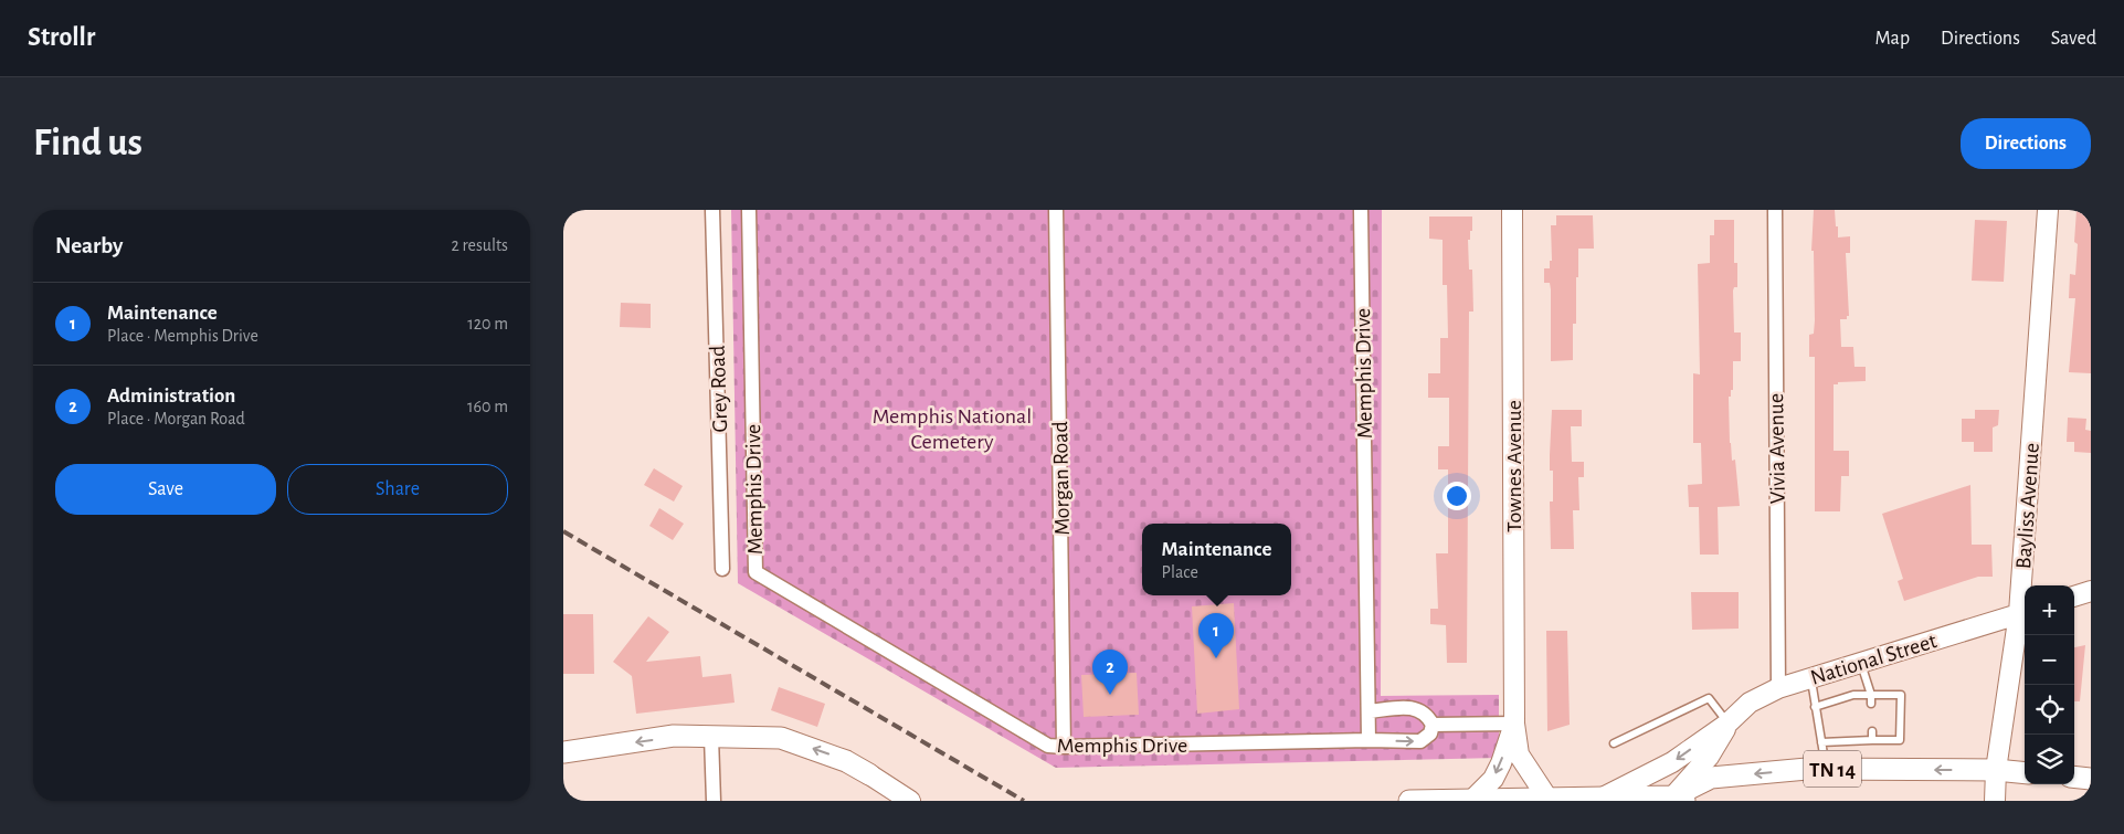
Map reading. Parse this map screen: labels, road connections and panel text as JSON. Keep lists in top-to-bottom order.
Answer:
{
  "streets": {
    "main road": ["TN 14"],
    "street": [
      "Memphis Drive",
      "Grey Road",
      "Vivia Avenue",
      "Townes Avenue",
      "Morgan Road",
      "Bayliss Avenue",
      "National Street"
    ]
  },
  "crossings": [
    ["Memphis Drive", "Morgan Road"],
    ["Vivia Avenue", "National Street"],
    ["Townes Avenue", "TN 14"],
    ["Bayliss Avenue", "National Street"],
    ["Bayliss Avenue", "TN 14"],
    ["National Street", "TN 14"]
  ],
  "parks": ["Memphis National Cemetery"],
  "page": {
    "header": "Strollr",
    "nav": ["Map", "Directions", "Saved"],
    "buttons": [
      "Directions",
      ["Save", "Share"]
    ],
    "title": "Find us",
    "heading": ["Nearby", "2 results"],
    "list": [
      {
        "mark": "1",
        "name": "Maintenance",
        "note": "Place · Memphis Drive",
        "value": "120 m"
      },
      {
        "mark": "2",
        "name": "Administration",
        "note": "Place · Morgan Road",
        "value": "160 m"
      }
    ],
    "popup": ["Maintenance", "Place"],
    "map_buttons": ["+", "−"],
    "pins": ["1", "2"]
  }
}
